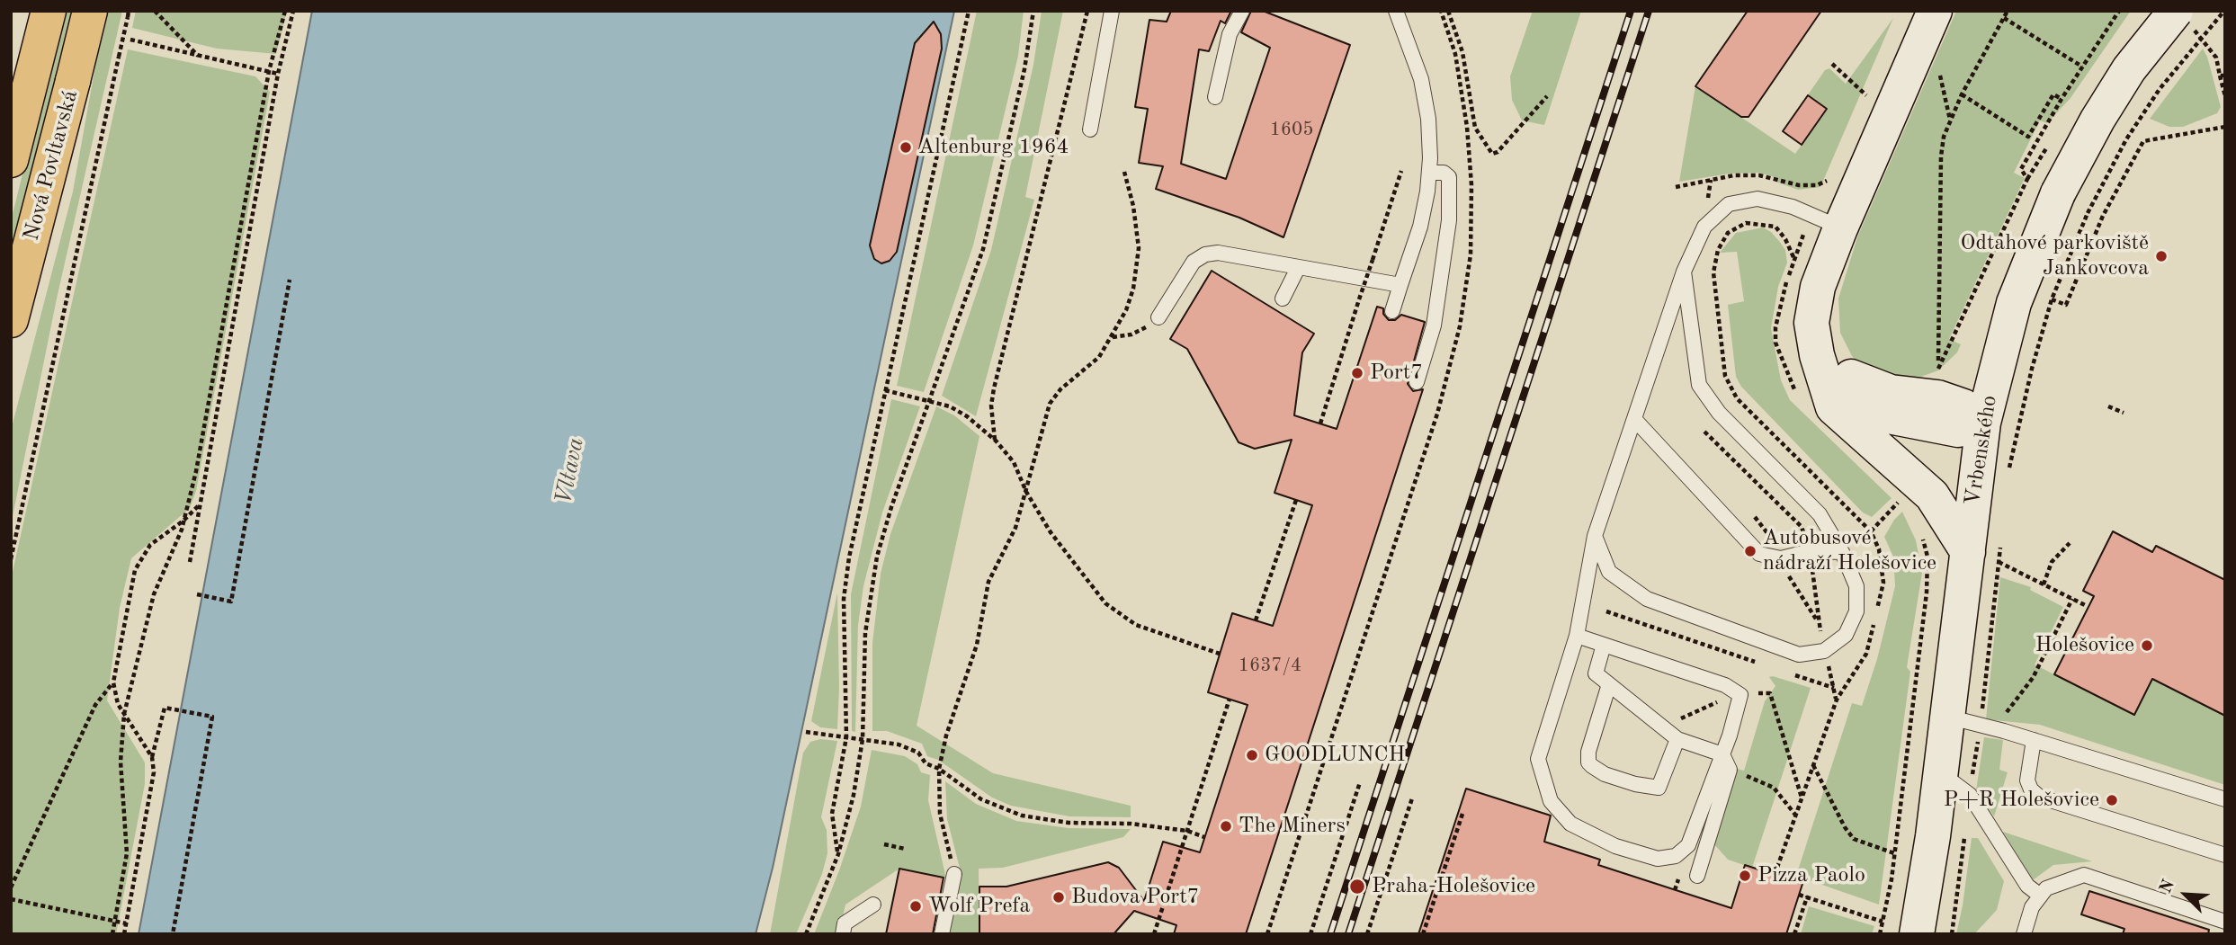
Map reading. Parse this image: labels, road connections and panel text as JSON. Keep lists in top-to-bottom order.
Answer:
{
  "streets": {
    "main road": ["Nová Povltavská", "Vrbenského"]
  },
  "water": ["Vltava"],
  "places": [
    "Altenburg 1964",
    "Odtahové parkoviště Jankovcova",
    "Port7",
    "Autobusové nádraží Holešovice",
    "Holešovice",
    "GOODLUNCH",
    "P+R Holešovice",
    "The Miners",
    "Pizza Paolo",
    "Praha-Holešovice",
    "Budova Port7",
    "Wolf Prefa"
  ],
  "house_numbers": ["1605", "1637/4"],
  "north": "top left"
}
